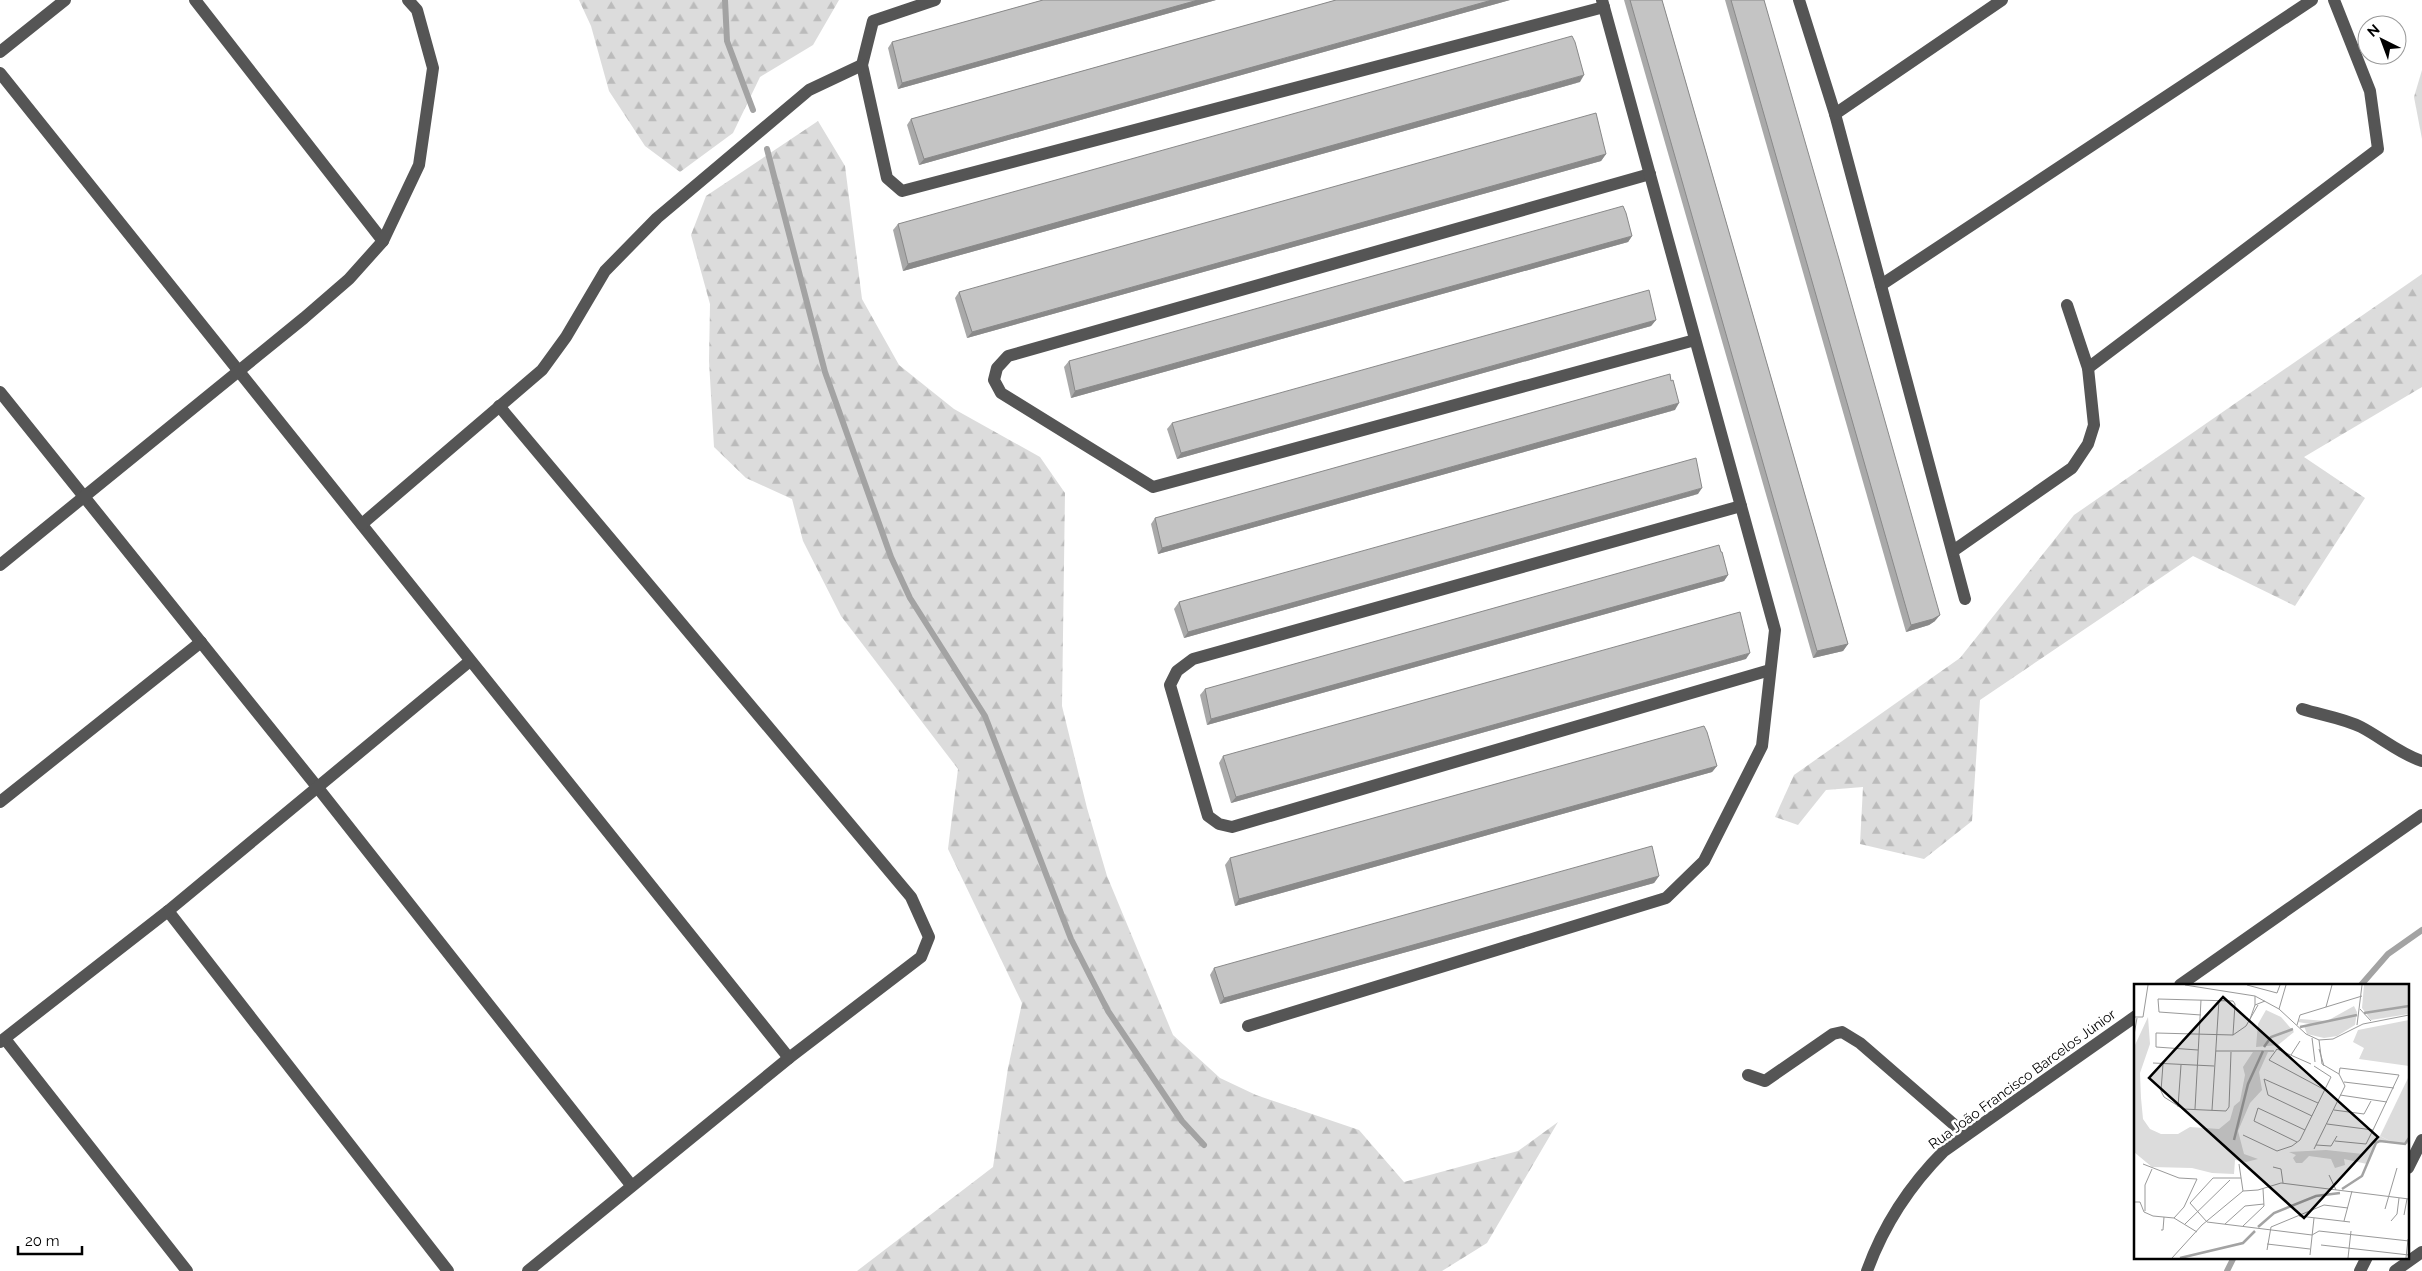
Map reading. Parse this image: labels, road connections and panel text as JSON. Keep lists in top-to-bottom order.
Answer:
{
  "streets": {
    "street": ["Rua João Francisco Barcelos Júnior"]
  },
  "scale_bar": "20 m",
  "north": "top left"
}
